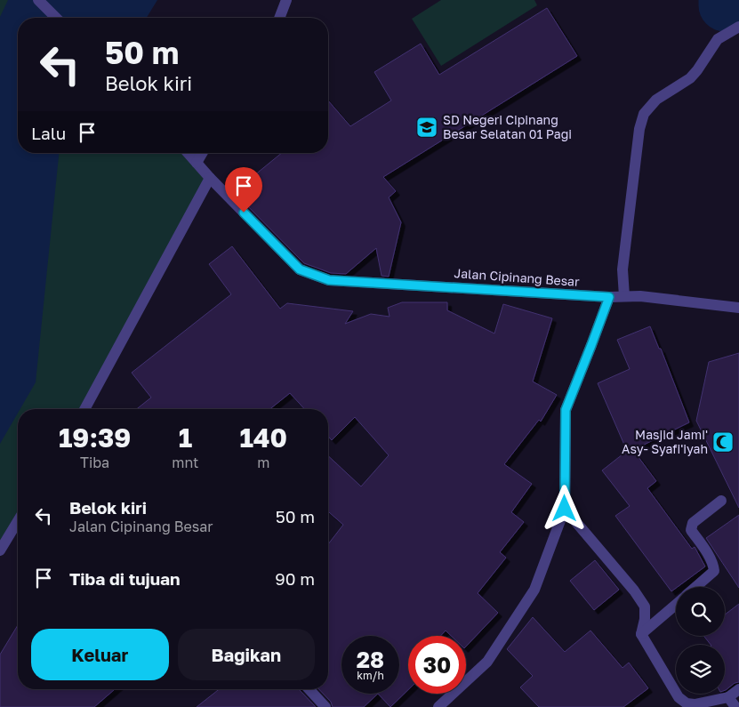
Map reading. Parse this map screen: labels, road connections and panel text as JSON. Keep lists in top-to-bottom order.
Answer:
{
  "streets": {
    "street": ["Jalan Cipinang Besar"]
  },
  "places": {
    "school or university": ["SD Negeri Cipinang Besar Selatan 01 Pagi"],
    "mosque": ["Masjid Jami' Asy- Syafi'iyah"]
  },
  "page": {
    "turn": ["50 m", "Belok kiri"],
    "then": "Lalu",
    "eta": [
      "19:39",
      "Tiba",
      "1",
      "mnt",
      "140",
      "m"
    ],
    "list": [
      {
        "name": "Belok kiri",
        "note": "Jalan Cipinang Besar",
        "value": "50 m"
      },
      {
        "name": "Tiba di tujuan",
        "value": "90 m"
      }
    ],
    "buttons": ["Keluar", "Bagikan"],
    "speed": "28 km/h",
    "limit": "30"
  }
}
